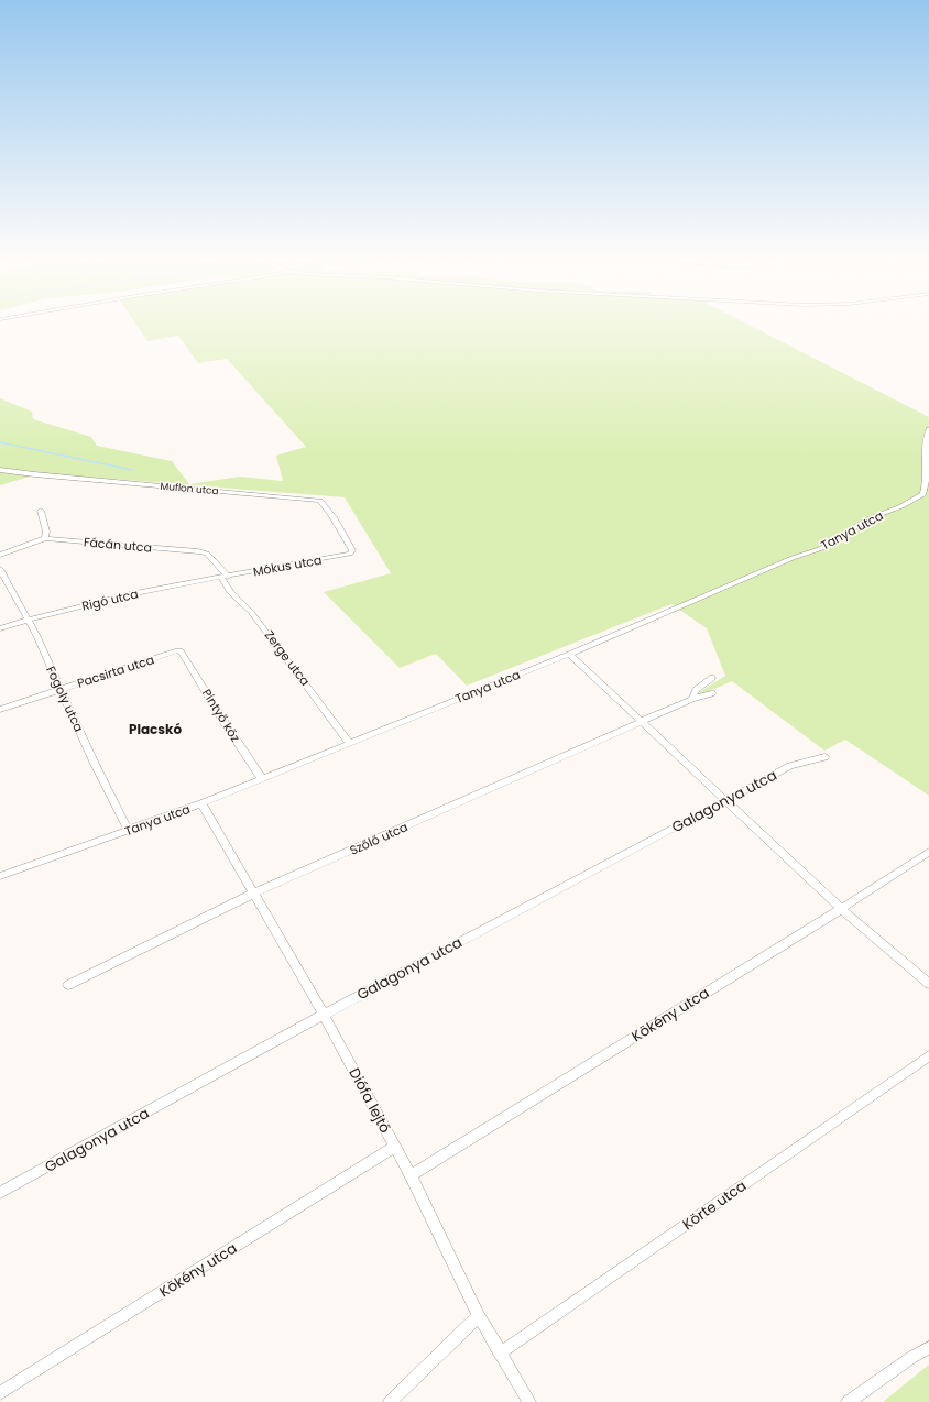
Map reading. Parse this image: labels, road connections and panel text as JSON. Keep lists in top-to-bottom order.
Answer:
{
  "streets": {
    "street": [
      "Muflon utca",
      "Tanya utca",
      "Fácán utca",
      "Mókus utca",
      "Rigó utca",
      "Zerge utca",
      "Pacsirta utca",
      "Fogoly utca",
      "Pintyő köz",
      "Galagonya utca",
      "Szőlő utca",
      "Kökény utca",
      "Diófa lejtő",
      "Körte utca"
    ]
  },
  "crossings": [
    ["Muflon utca", "Mókus utca"],
    ["Tanya utca", "Zerge utca"],
    ["Tanya utca", "Fogoly utca"],
    ["Tanya utca", "Pintyő köz"],
    ["Tanya utca", "Diófa lejtő"],
    ["Fácán utca", "Mókus utca"],
    ["Fácán utca", "Rigó utca"],
    ["Fácán utca", "Zerge utca"],
    ["Mókus utca", "Rigó utca"],
    ["Mókus utca", "Zerge utca"],
    ["Rigó utca", "Zerge utca"],
    ["Rigó utca", "Fogoly utca"],
    ["Pacsirta utca", "Fogoly utca"],
    ["Pacsirta utca", "Pintyő köz"],
    ["Galagonya utca", "Diófa lejtő"],
    ["Szőlő utca", "Diófa lejtő"],
    ["Kökény utca", "Diófa lejtő"],
    ["Diófa lejtő", "Körte utca"]
  ],
  "districts": ["Placskó"]
}
